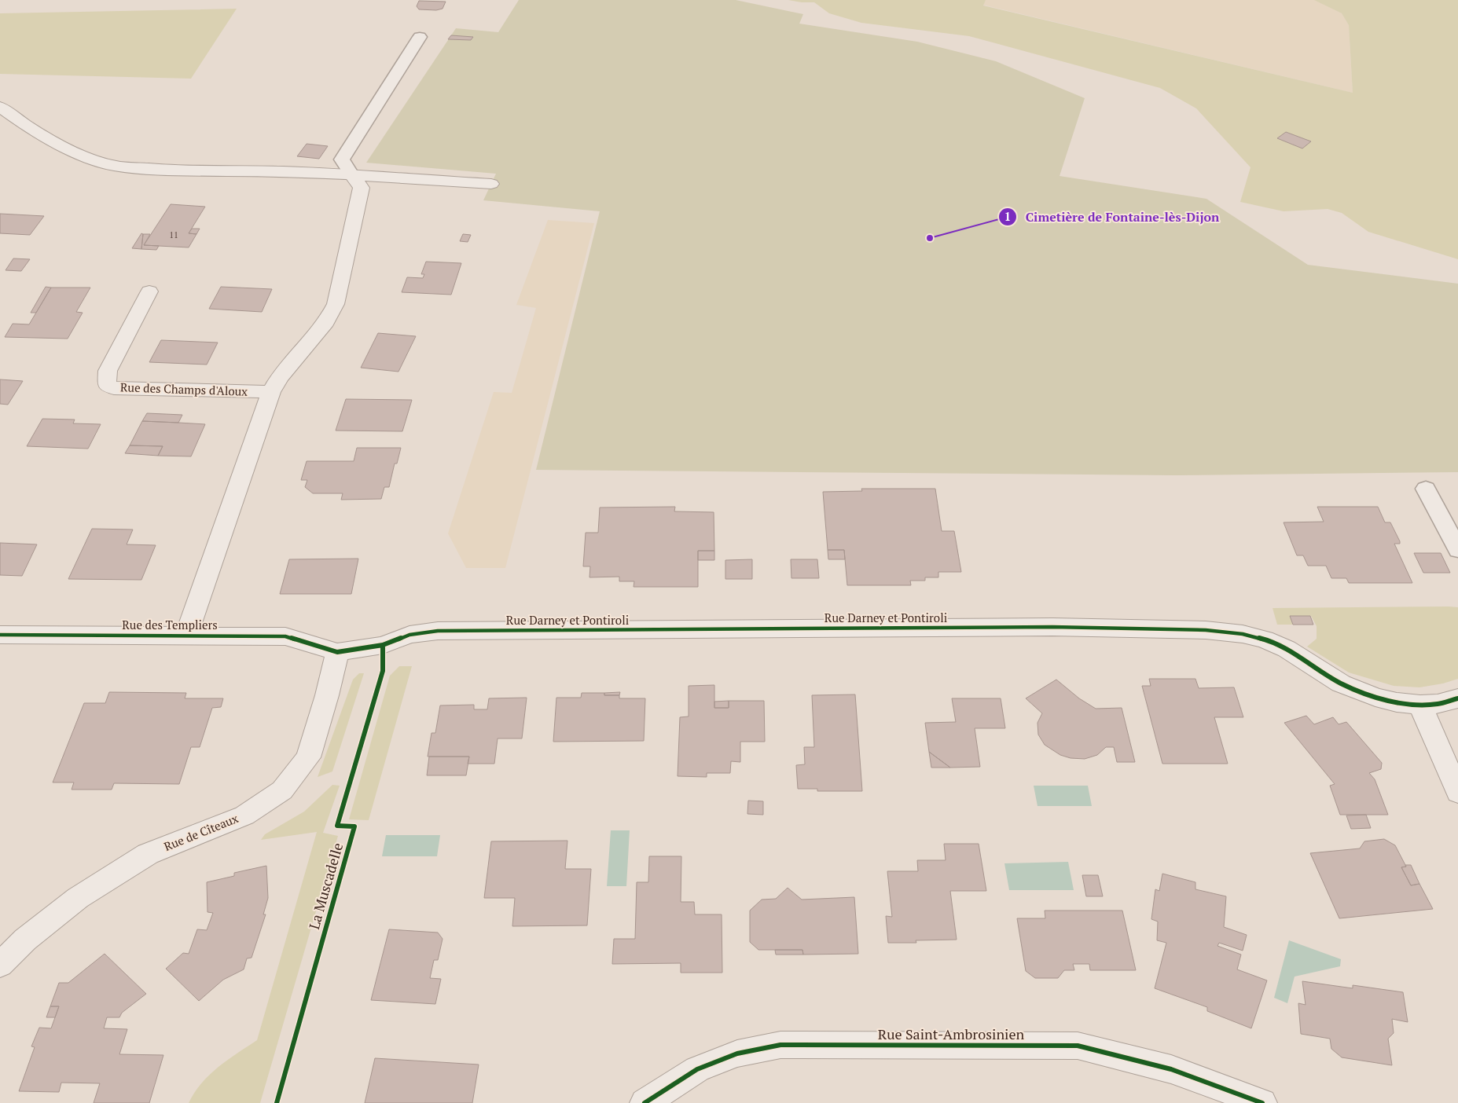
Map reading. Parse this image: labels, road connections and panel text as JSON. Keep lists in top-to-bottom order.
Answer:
{
  "streets": {
    "street": [
      "Rue des Champs d'Aloux",
      "Rue Darney et Pontiroli",
      "Rue des Templiers",
      "Rue de Cîteaux",
      "Rue Saint-Ambrosinien"
    ],
    "cycle path": ["La Muscadelle"]
  },
  "crossings": [
    ["Rue Darney et Pontiroli", "Rue des Templiers"],
    ["Rue Darney et Pontiroli", "Rue de Cîteaux"],
    ["Rue des Templiers", "Rue de Cîteaux"]
  ],
  "places": ["Cimetière de Fontaine-lès-Dijon"],
  "house_numbers": ["11"]
}
